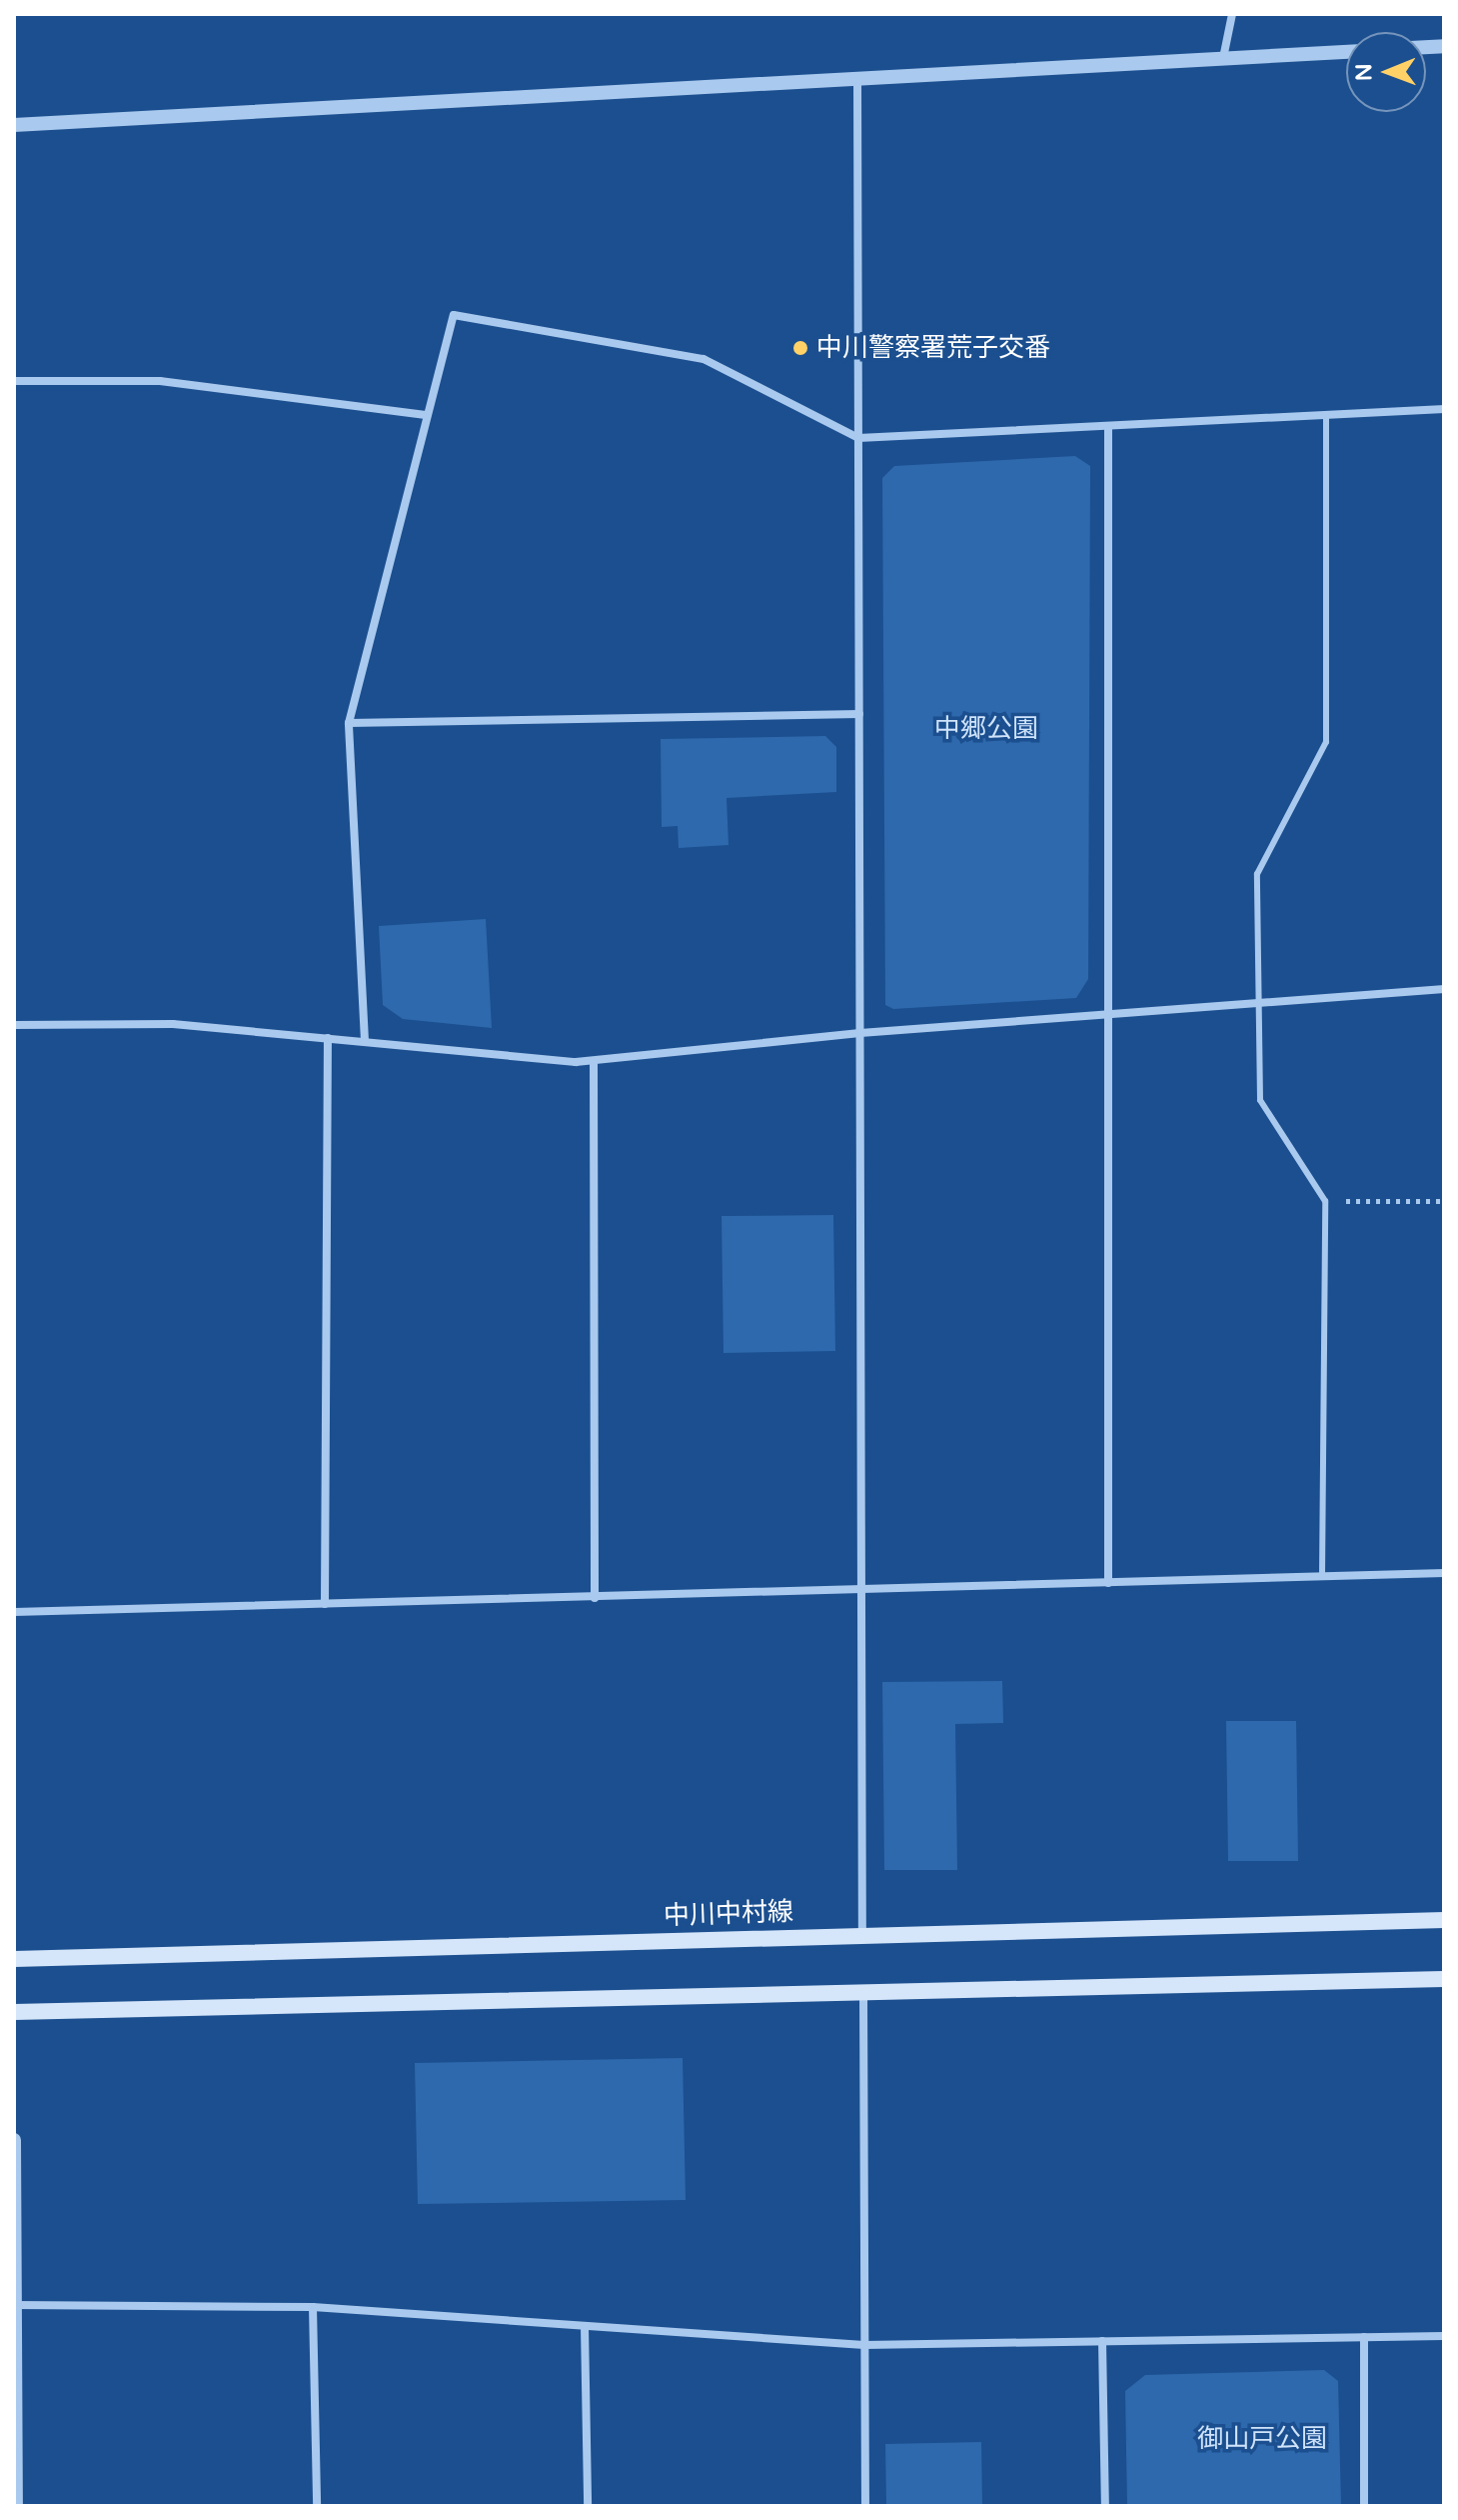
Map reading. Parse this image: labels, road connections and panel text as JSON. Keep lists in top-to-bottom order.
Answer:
{
  "streets": {
    "main road": ["中川中村線"]
  },
  "parks": ["中郷公園", "御山戸公園"],
  "places": ["中川警察署荒子交番"],
  "north": "left"
}
